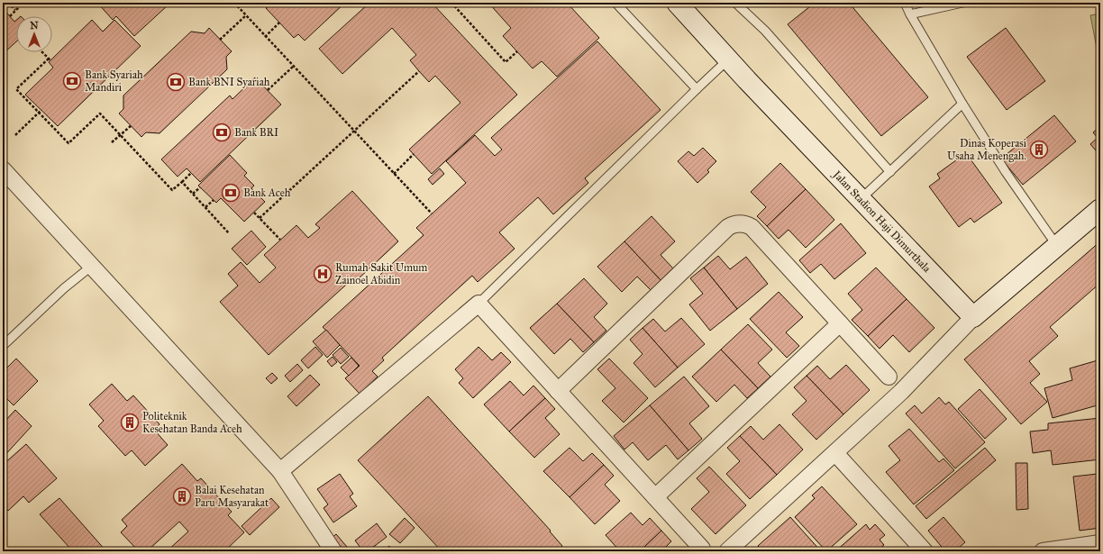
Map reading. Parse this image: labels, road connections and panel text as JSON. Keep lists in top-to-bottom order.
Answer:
{
  "streets": {
    "street": ["Jalan Stadion Haji Dimurthala"]
  },
  "places": {
    "bank": [
      "Bank Syariah Mandiri",
      "Bank BNI Syariah",
      "Bank BRI",
      "Bank Aceh"
    ],
    "building": ["Dinas Koperasi Usaha Menengah.", "Politeknik Kesehatan Banda Aceh", "Balai Kesehatan Paru Masyarakat"],
    "hospital": ["Rumah Sakit Umum Zainoel Abidin"]
  },
  "north": "top"
}
